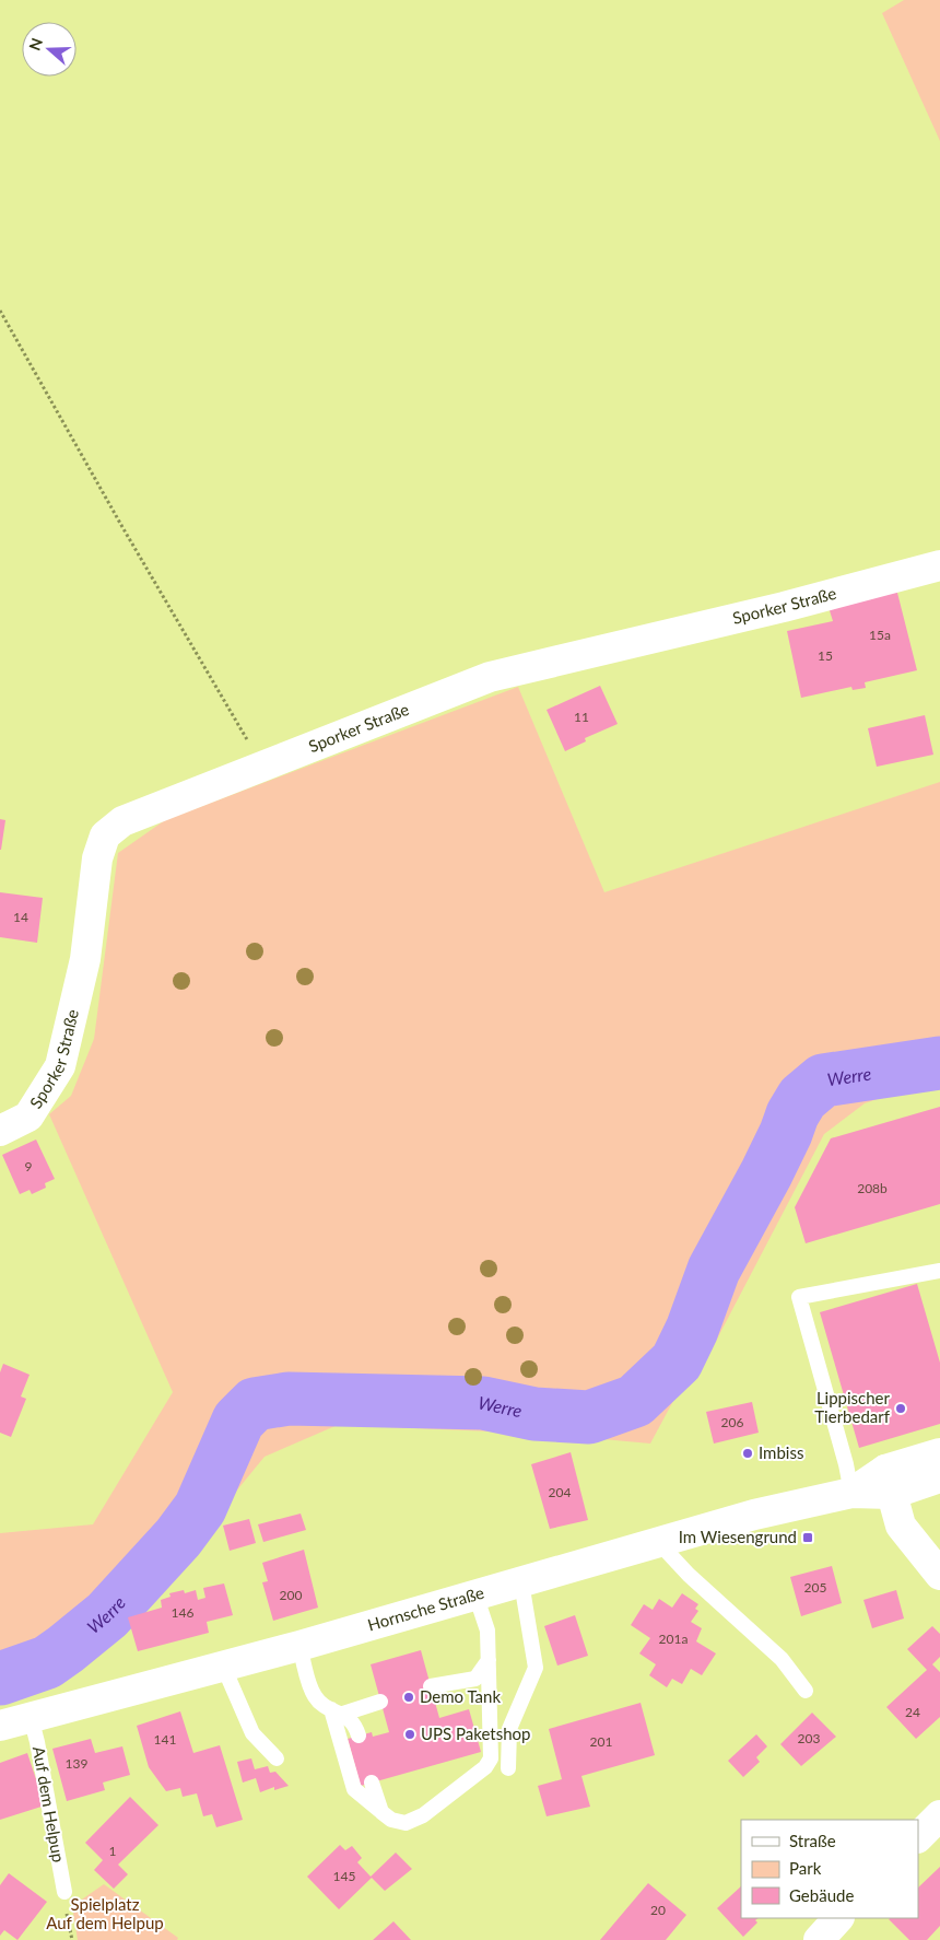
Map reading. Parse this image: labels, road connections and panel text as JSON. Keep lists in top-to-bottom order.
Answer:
{
  "streets": {
    "street": ["Sporker Straße", "Hornsche Straße"],
    "lane": ["Auf dem Helpup"]
  },
  "crossings": [
    ["Hornsche Straße", "Auf dem Helpup"]
  ],
  "water": ["Werre"],
  "parks": ["Spielplatz Auf dem Helpup"],
  "places": {
    "other": [
      "Lippischer Tierbedarf",
      "Imbiss",
      "Demo Tank",
      "UPS Paketshop"
    ],
    "transit": ["Im Wiesengrund"]
  },
  "house_numbers": [
    "15a",
    "15",
    "11",
    "14",
    "9",
    "208b",
    "206",
    "204",
    "205",
    "200",
    "146",
    "201a",
    "24",
    "203",
    "141",
    "201",
    "139",
    "1",
    "145",
    "20"
  ],
  "legend": ["Straße", "Park", "Gebäude"],
  "north": "left"
}
